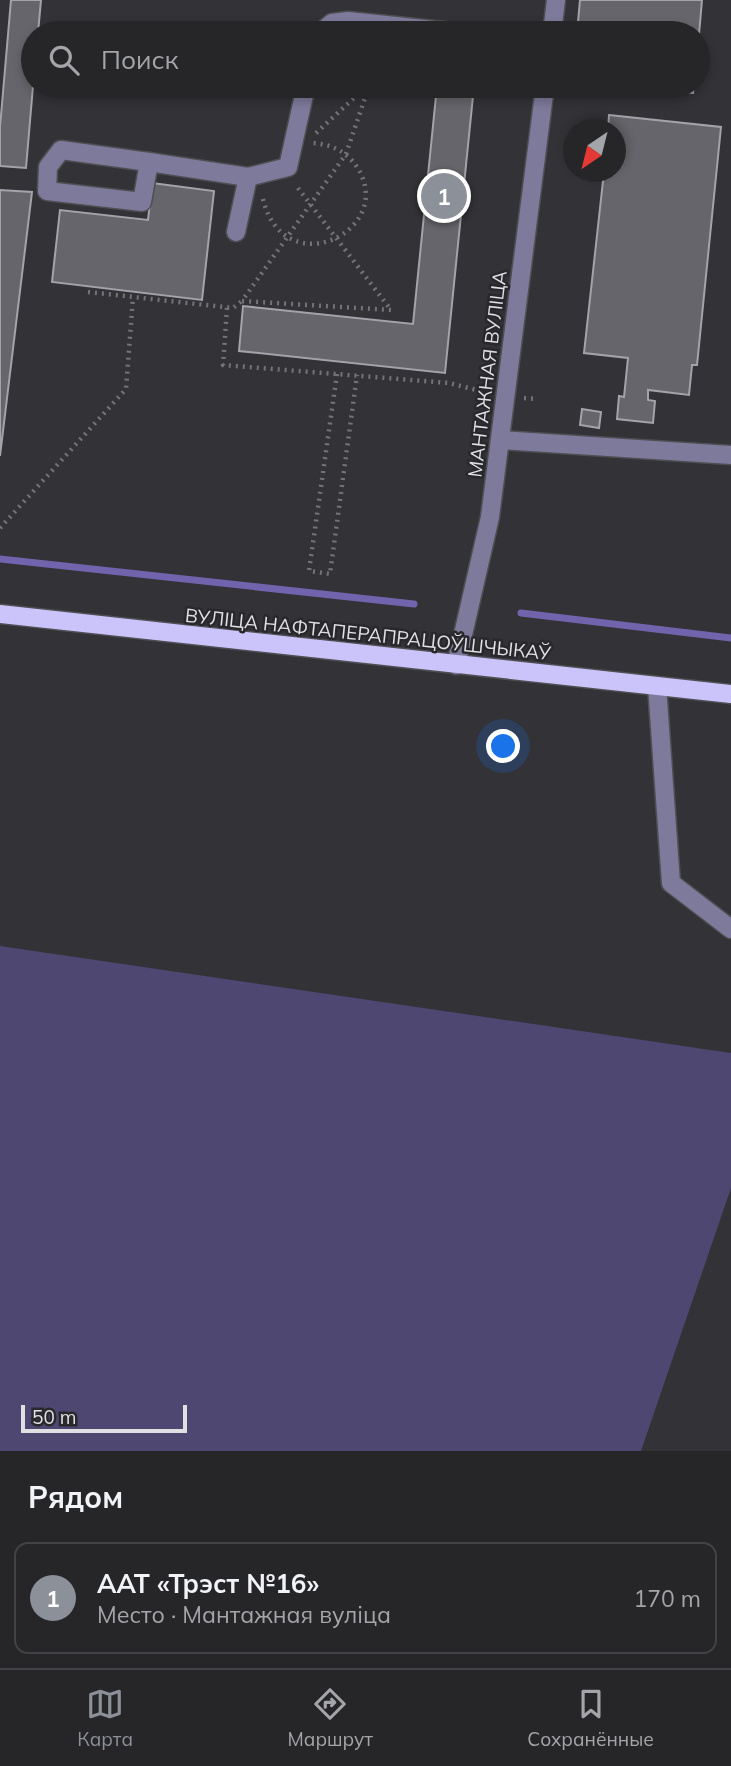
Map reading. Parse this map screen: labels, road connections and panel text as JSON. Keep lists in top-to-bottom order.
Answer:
{
  "streets": {
    "main road": ["ВУЛІЦА НАФТАПЕРАПРАЦОЎШЧЫКАЎ"],
    "street": ["МАНТАЖНАЯ ВУЛІЦА"]
  },
  "crossings": [
    ["МАНТАЖНАЯ ВУЛІЦА", "ВУЛІЦА НАФТАПЕРАПРАЦОЎШЧЫКАЎ"]
  ],
  "scale_bar": "50 m",
  "north": "bottom left",
  "page": {
    "search": "Поиск",
    "pins": "1",
    "scale": "50 m",
    "heading": "Рядом",
    "list": [
      {
        "mark": "1",
        "name": "ААТ «Трэст №16»",
        "note": "Место · Мантажная вуліца",
        "value": "170 m"
      }
    ],
    "nav": ["Карта", "Маршрут", "Сохранённые"]
  }
}
